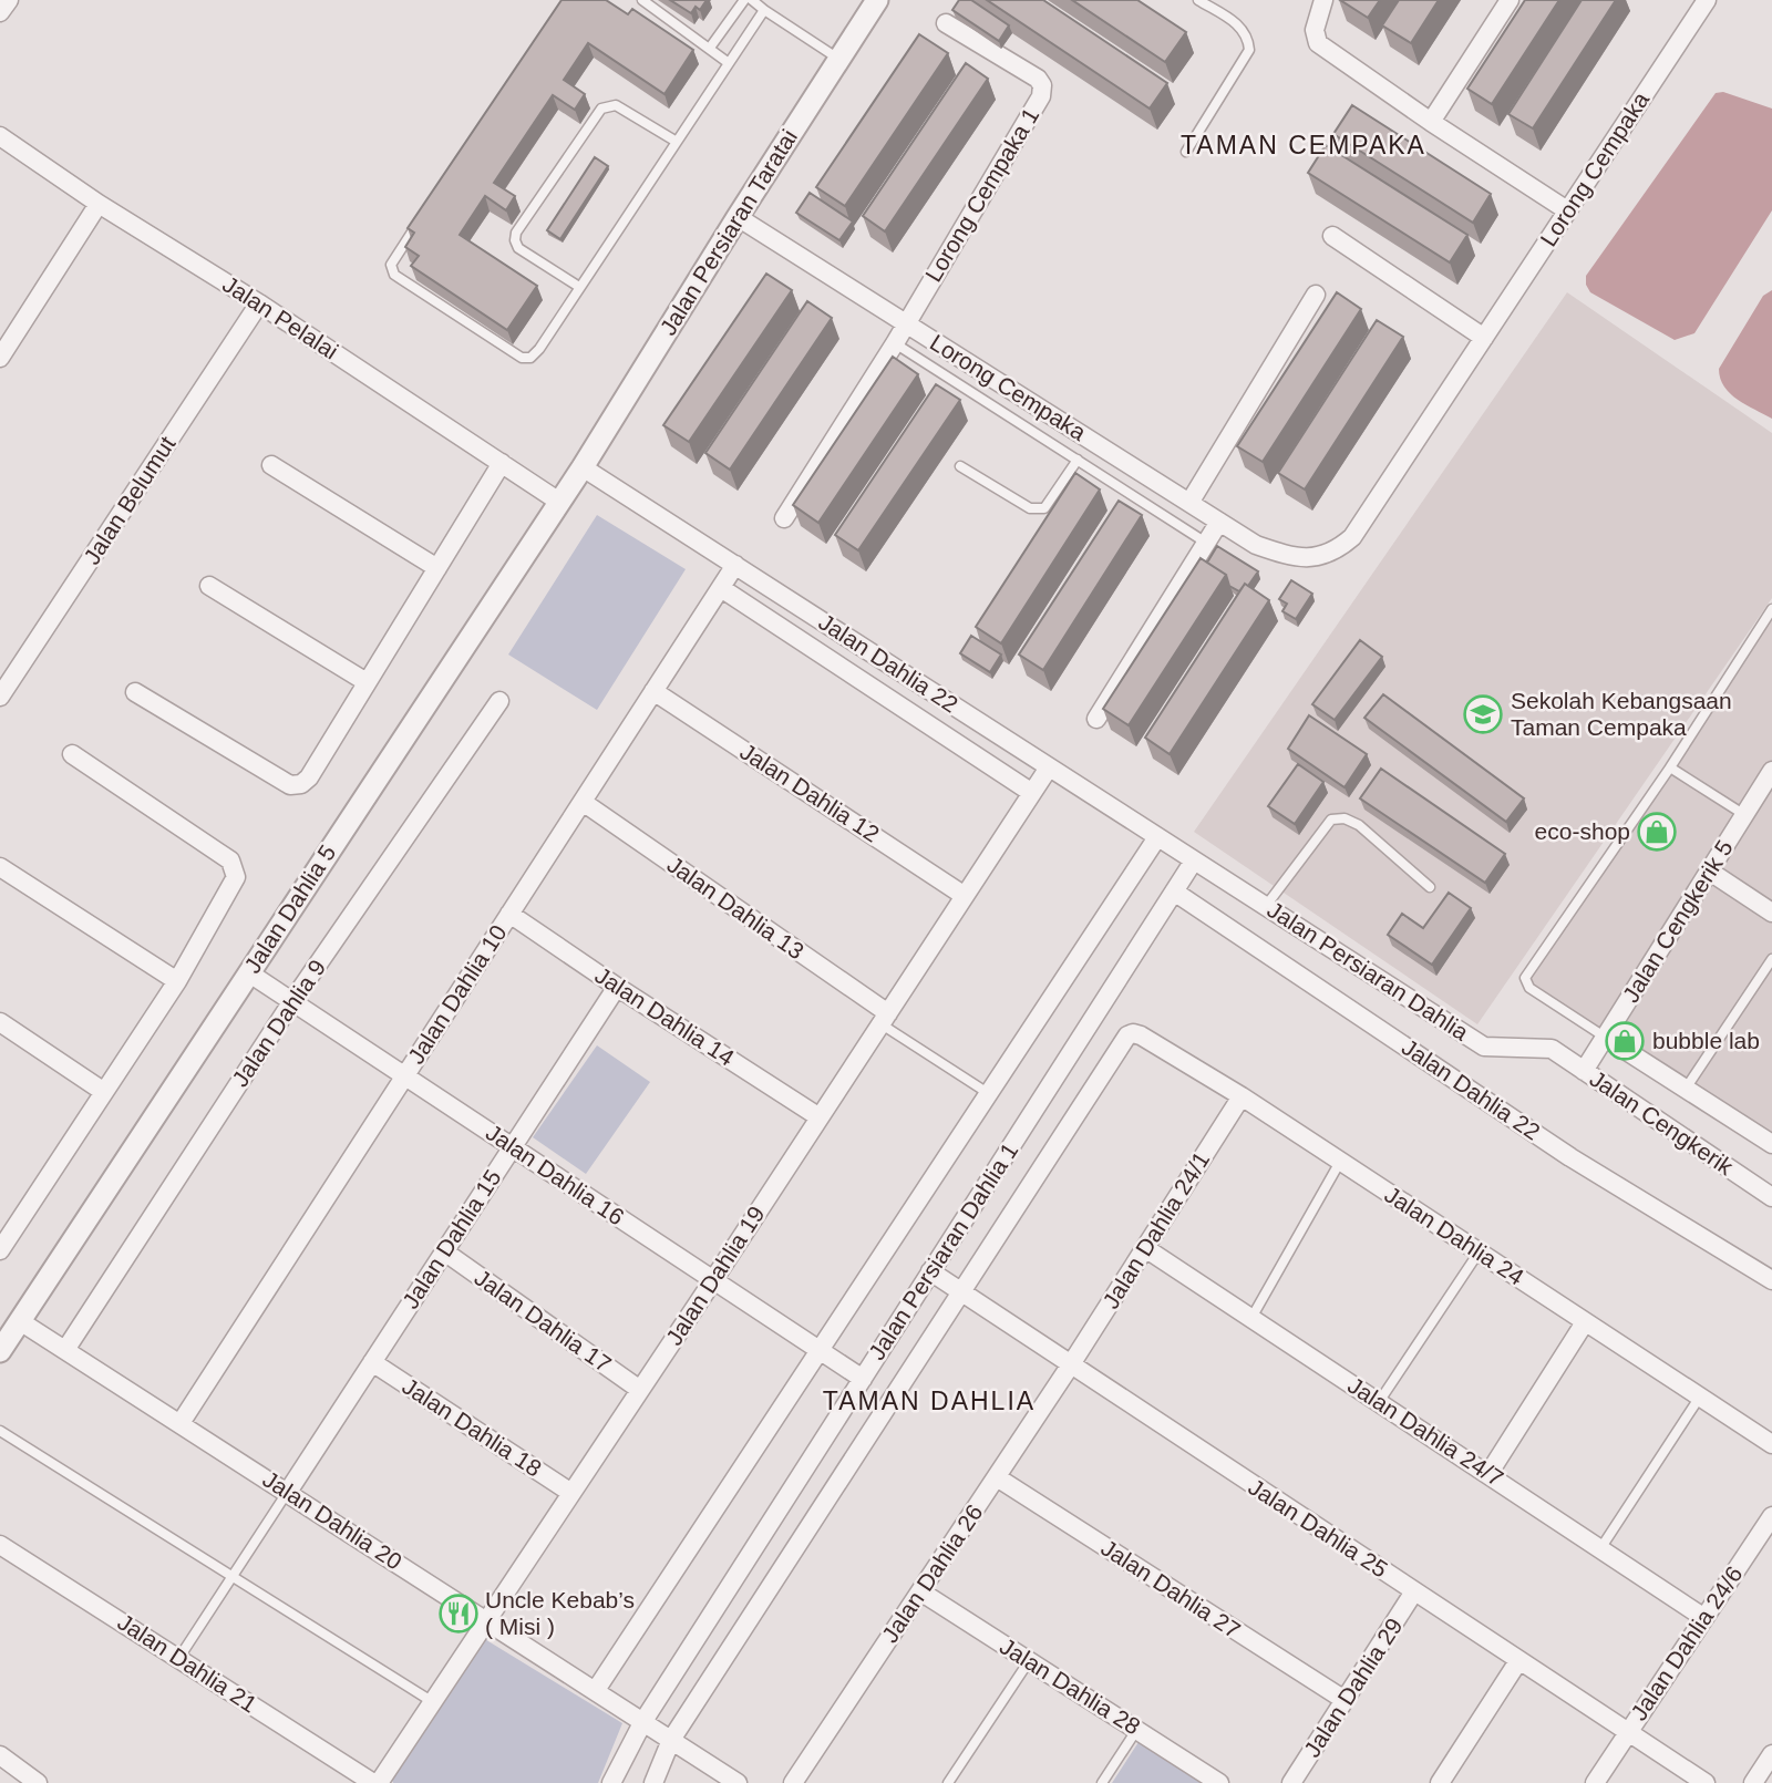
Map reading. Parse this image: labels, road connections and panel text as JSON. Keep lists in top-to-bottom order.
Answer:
{
  "streets": {
    "street": [
      "Lorong Cempaka",
      "Lorong Cempaka 1",
      "Jalan Persiaran Taratai",
      "Jalan Pelalai",
      "Jalan Belumut",
      "Jalan Dahlia 22",
      "Jalan Dahlia 12",
      "Jalan Dahlia 13",
      "Jalan Dahlia 5",
      "Jalan Cengkerik 5",
      "Jalan Persiaran Dahlia",
      "Jalan Dahlia 10",
      "Jalan Dahlia 14",
      "Jalan Dahlia 9",
      "Jalan Cengkerik",
      "Jalan Dahlia 16",
      "Jalan Dahlia 24/1",
      "Jalan Dahlia 24",
      "Jalan Dahlia 15",
      "Jalan Persiaran Dahlia 1",
      "Jalan Dahlia 19",
      "Jalan Dahlia 17",
      "Jalan Dahlia 18",
      "Jalan Dahlia 24/7",
      "Jalan Dahlia 20",
      "Jalan Dahlia 25",
      "Jalan Dahlia 26",
      "Jalan Dahlia 27",
      "Jalan Dahlia 24/6",
      "Jalan Dahlia 21",
      "Jalan Dahlia 28",
      "Jalan Dahlia 29"
    ]
  },
  "crossings": [
    ["Lorong Cempaka", "Lorong Cempaka 1"],
    ["Lorong Cempaka", "Jalan Persiaran Taratai"],
    ["Jalan Persiaran Taratai", "Jalan Dahlia 22"],
    ["Jalan Persiaran Taratai", "Jalan Dahlia 5"],
    ["Jalan Pelalai", "Jalan Belumut"],
    ["Jalan Pelalai", "Jalan Dahlia 5"],
    ["Jalan Dahlia 22", "Jalan Dahlia 5"],
    ["Jalan Dahlia 22", "Jalan Persiaran Dahlia"],
    ["Jalan Dahlia 22", "Jalan Dahlia 10"],
    ["Jalan Dahlia 22", "Jalan Persiaran Dahlia 1"],
    ["Jalan Dahlia 22", "Jalan Dahlia 19"],
    ["Jalan Dahlia 12", "Jalan Dahlia 10"],
    ["Jalan Dahlia 12", "Jalan Dahlia 19"],
    ["Jalan Dahlia 13", "Jalan Dahlia 10"],
    ["Jalan Dahlia 13", "Jalan Dahlia 19"],
    ["Jalan Dahlia 5", "Jalan Dahlia 16"],
    ["Jalan Dahlia 5", "Jalan Dahlia 20"],
    ["Jalan Cengkerik 5", "Jalan Cengkerik"],
    ["Jalan Persiaran Dahlia", "Jalan Cengkerik"],
    ["Jalan Persiaran Dahlia", "Jalan Persiaran Dahlia 1"],
    ["Jalan Dahlia 10", "Jalan Dahlia 14"],
    ["Jalan Dahlia 10", "Jalan Dahlia 16"],
    ["Jalan Dahlia 10", "Jalan Dahlia 20"],
    ["Jalan Dahlia 14", "Jalan Dahlia 15"],
    ["Jalan Dahlia 14", "Jalan Dahlia 19"],
    ["Jalan Dahlia 9", "Jalan Dahlia 16"],
    ["Jalan Dahlia 9", "Jalan Dahlia 20"],
    ["Jalan Dahlia 16", "Jalan Dahlia 15"],
    ["Jalan Dahlia 16", "Jalan Persiaran Dahlia 1"],
    ["Jalan Dahlia 16", "Jalan Dahlia 19"],
    ["Jalan Dahlia 24/1", "Jalan Dahlia 24"],
    ["Jalan Dahlia 24/1", "Jalan Dahlia 24/7"],
    ["Jalan Dahlia 24/1", "Jalan Dahlia 25"],
    ["Jalan Dahlia 24/1", "Jalan Dahlia 26"],
    ["Jalan Dahlia 24", "Jalan Dahlia 25"],
    ["Jalan Dahlia 15", "Jalan Dahlia 17"],
    ["Jalan Dahlia 15", "Jalan Dahlia 18"],
    ["Jalan Dahlia 15", "Jalan Dahlia 20"],
    ["Jalan Persiaran Dahlia 1", "Jalan Dahlia 20"],
    ["Jalan Persiaran Dahlia 1", "Jalan Dahlia 25"],
    ["Jalan Dahlia 19", "Jalan Dahlia 17"],
    ["Jalan Dahlia 19", "Jalan Dahlia 18"],
    ["Jalan Dahlia 19", "Jalan Dahlia 20"],
    ["Jalan Dahlia 19", "Jalan Dahlia 21"],
    ["Jalan Dahlia 24/7", "Jalan Dahlia 24/6"],
    ["Jalan Dahlia 25", "Jalan Dahlia 26"],
    ["Jalan Dahlia 25", "Jalan Dahlia 24/6"],
    ["Jalan Dahlia 25", "Jalan Dahlia 29"],
    ["Jalan Dahlia 26", "Jalan Dahlia 27"],
    ["Jalan Dahlia 26", "Jalan Dahlia 28"],
    ["Jalan Dahlia 27", "Jalan Dahlia 29"]
  ],
  "districts": ["TAMAN CEMPAKA", "TAMAN DAHLIA"],
  "places": {
    "school or university": ["Sekolah Kebangsaan Taman Cempaka"],
    "shop": ["eco-shop", "bubble lab"],
    "restaurant": ["Uncle Kebab’s ( Misi )"]
  }
}
